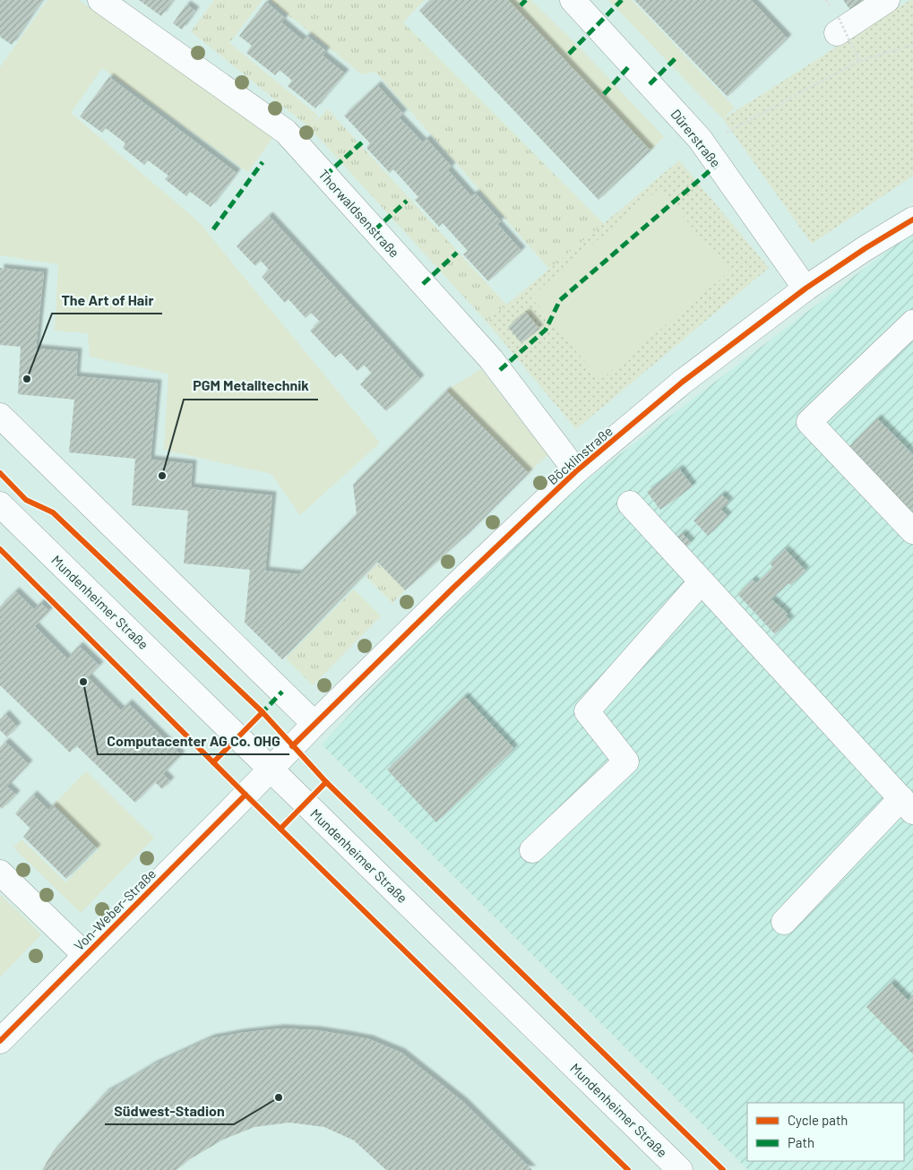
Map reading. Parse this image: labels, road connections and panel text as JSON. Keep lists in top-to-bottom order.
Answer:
{
  "streets": {
    "street": [
      "Dürerstraße",
      "Thorwaldsenstraße",
      "Böcklinstraße",
      "Mundenheimer Straße",
      "Von-Weber-Straße"
    ]
  },
  "crossings": [
    ["Dürerstraße", "Böcklinstraße"],
    ["Thorwaldsenstraße", "Böcklinstraße"],
    ["Böcklinstraße", "Mundenheimer Straße"],
    ["Böcklinstraße", "Von-Weber-Straße"],
    ["Mundenheimer Straße", "Von-Weber-Straße"]
  ],
  "places": [
    "The Art of Hair",
    "PGM Metalltechnik",
    "Computacenter AG Co. OHG",
    "Südwest-Stadion"
  ],
  "legend": ["Cycle path", "Path"]
}
